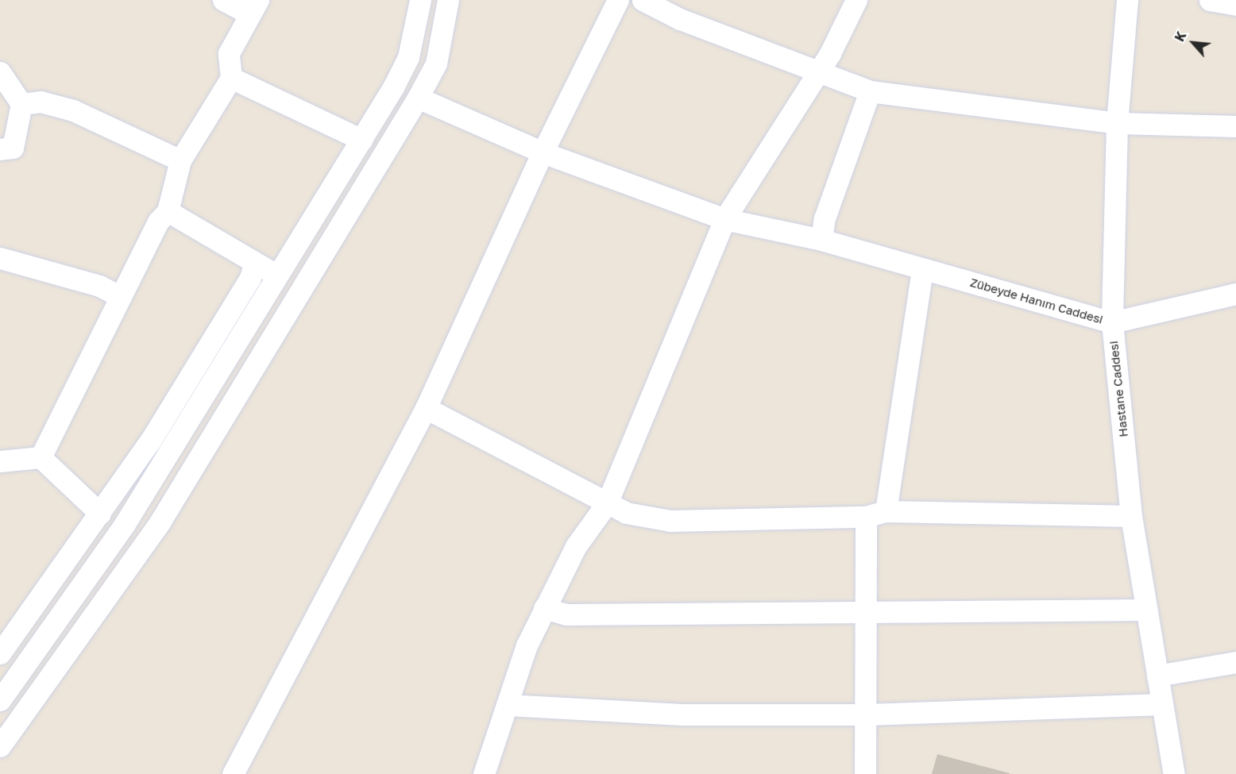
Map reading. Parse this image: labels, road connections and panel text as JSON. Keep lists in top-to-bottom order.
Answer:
{
  "streets": {
    "street": ["Zübeyde Hanım Caddesi", "Hastane Caddesi"]
  },
  "crossings": [
    ["Zübeyde Hanım Caddesi", "Hastane Caddesi"]
  ],
  "north": "top left"
}
